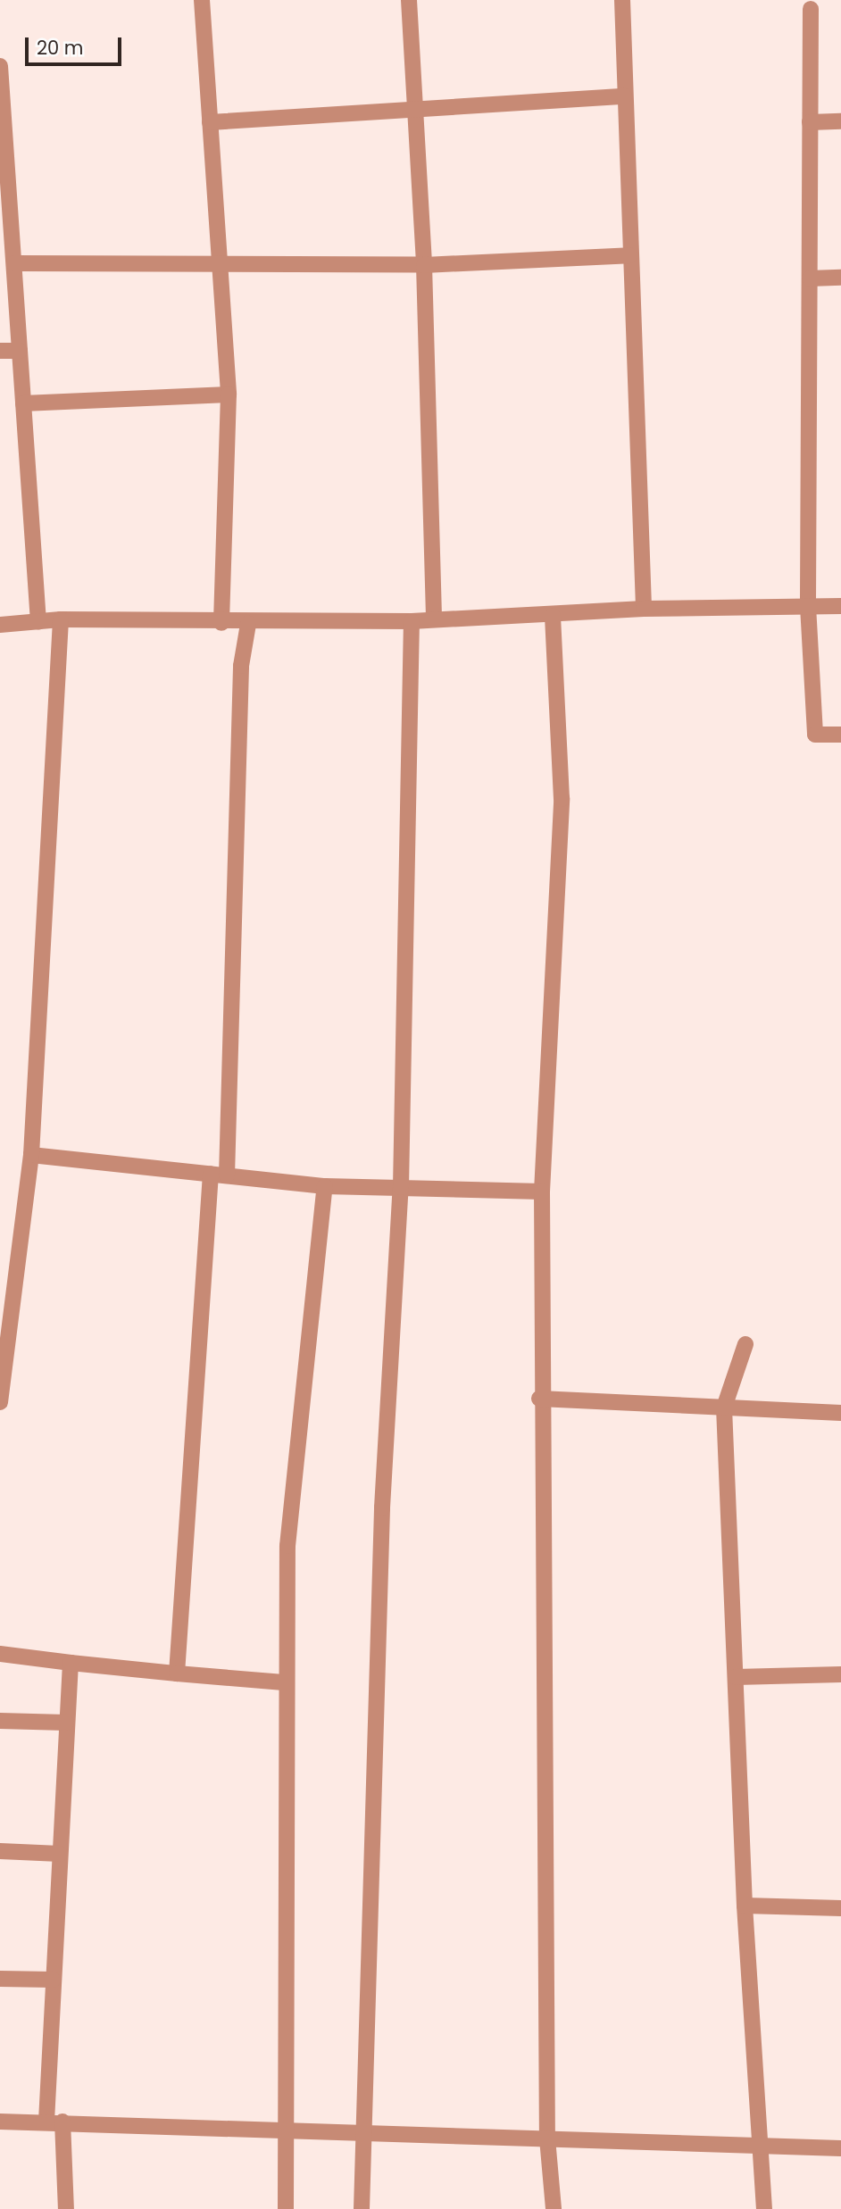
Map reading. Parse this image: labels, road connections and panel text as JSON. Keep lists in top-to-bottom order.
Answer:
{
  "scale_bar": "20 m"
}
